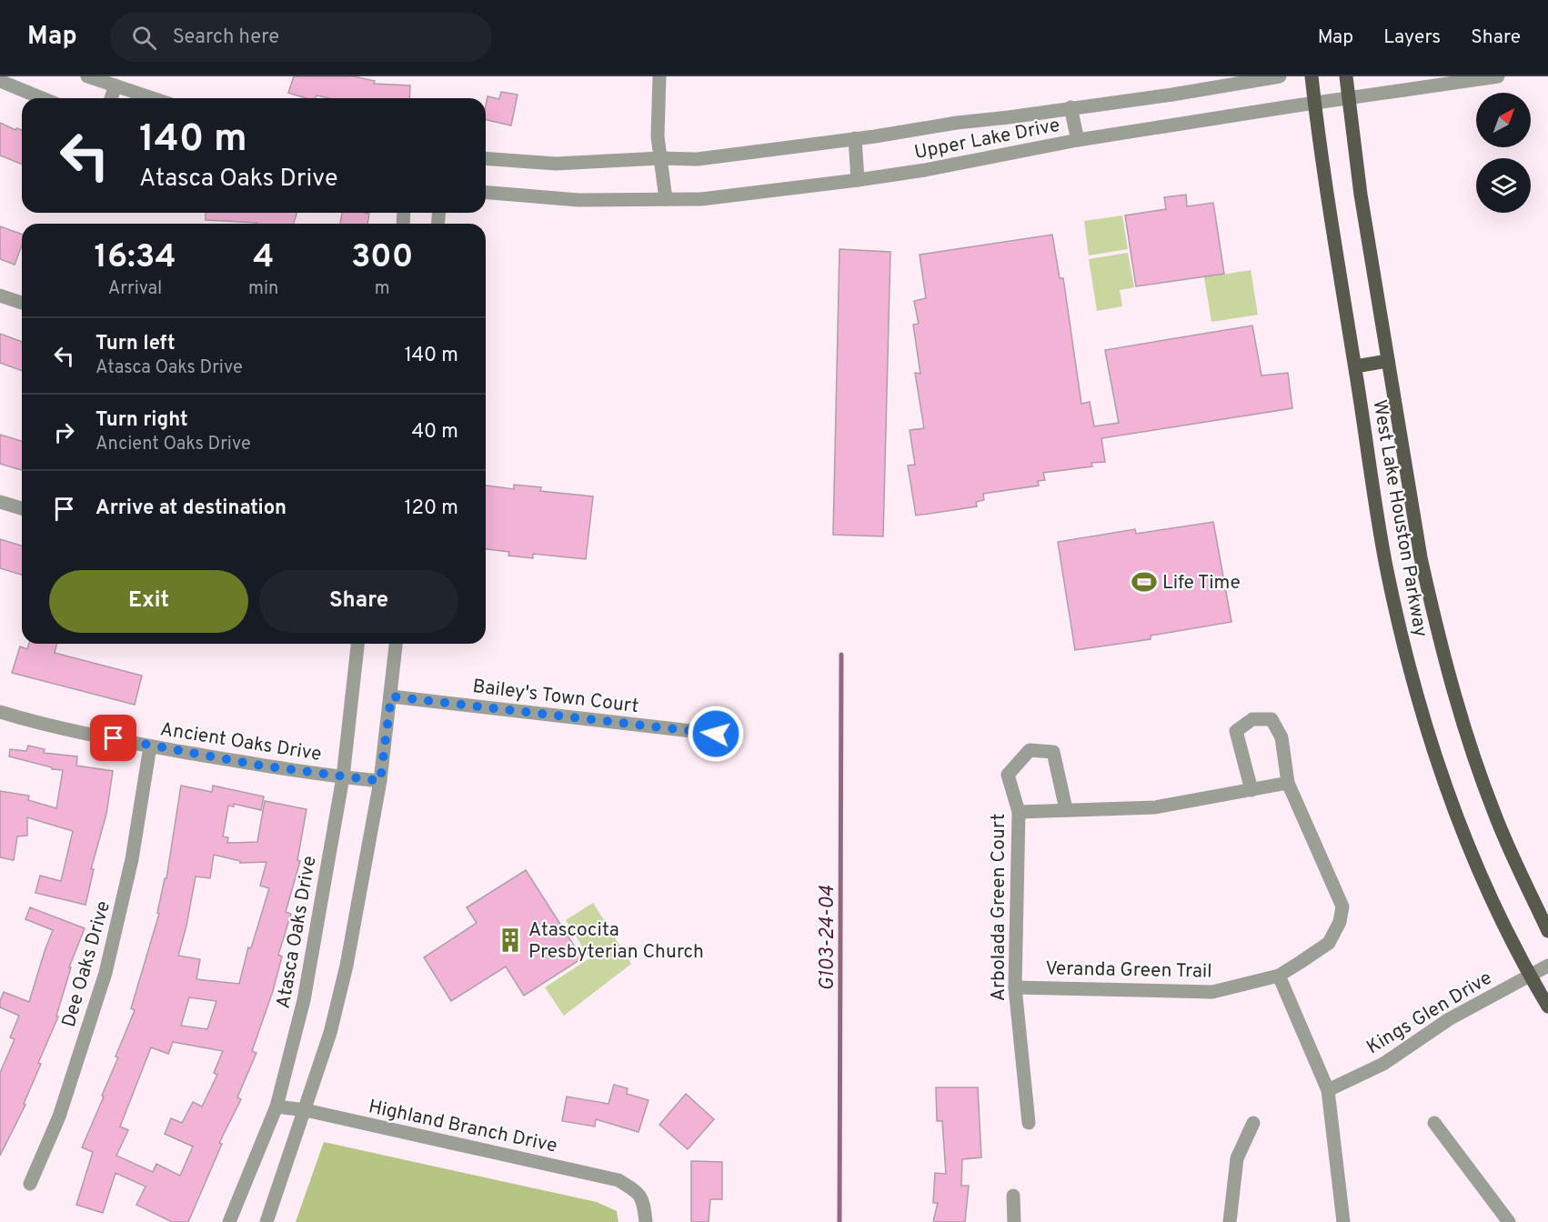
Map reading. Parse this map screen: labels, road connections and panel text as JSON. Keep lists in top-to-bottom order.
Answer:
{
  "streets": {
    "main road": ["West Lake Houston Parkway"],
    "street": [
      "Upper Lake Drive",
      "Bailey's Town Court",
      "Ancient Oaks Drive",
      "Arbolada Green Court",
      "Atasca Oaks Drive",
      "Dee Oaks Drive",
      "Veranda Green Trail",
      "Kings Glen Drive",
      "Highland Branch Drive"
    ]
  },
  "crossings": [
    ["Upper Lake Drive", "West Lake Houston Parkway"],
    ["West Lake Houston Parkway", "Kings Glen Drive"],
    ["Ancient Oaks Drive", "Atasca Oaks Drive"],
    ["Ancient Oaks Drive", "Dee Oaks Drive"],
    ["Arbolada Green Court", "Veranda Green Trail"],
    ["Atasca Oaks Drive", "Highland Branch Drive"]
  ],
  "water": ["G103-24-04"],
  "places": {
    "sports": ["Life Time"],
    "building": ["Atascocita Presbyterian Church"]
  },
  "north": "top right",
  "page": {
    "header": "Map",
    "search": "Search here",
    "nav": ["Map", "Layers", "Share"],
    "turn": ["140 m", "Atasca Oaks Drive"],
    "eta": [
      "16:34",
      "Arrival",
      "4",
      "min",
      "300",
      "m"
    ],
    "list": [
      {
        "name": "Turn left",
        "note": "Atasca Oaks Drive",
        "value": "140 m"
      },
      {
        "name": "Turn right",
        "note": "Ancient Oaks Drive",
        "value": "40 m"
      },
      {
        "name": "Arrive at destination",
        "value": "120 m"
      }
    ],
    "buttons": ["Exit", "Share"]
  }
}
